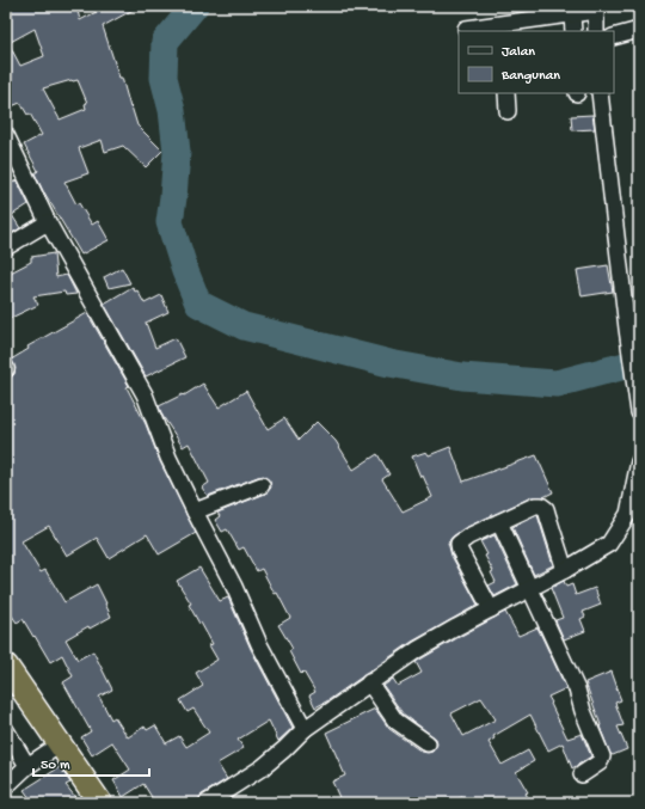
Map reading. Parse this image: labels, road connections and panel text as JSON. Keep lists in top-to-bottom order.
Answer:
{
  "legend": ["Jalan", "Bangunan"],
  "scale_bar": "50 m"
}
